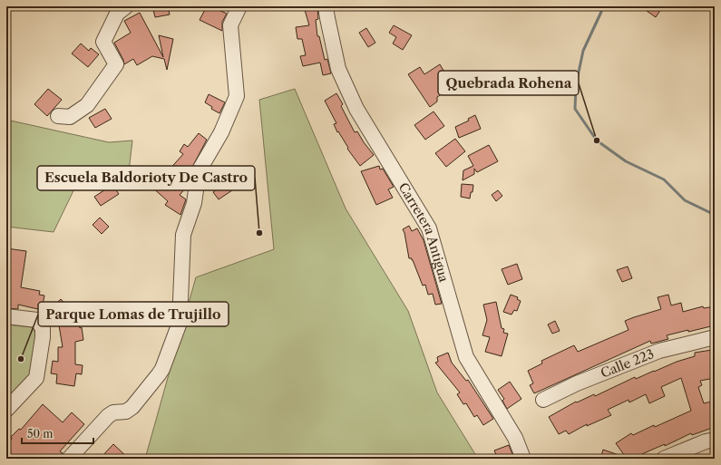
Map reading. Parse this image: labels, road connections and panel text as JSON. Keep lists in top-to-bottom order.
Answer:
{
  "streets": {
    "street": ["Carretera Antigua", "Calle 223"]
  },
  "places": ["Quebrada Rohena", "Escuela Baldorioty De Castro", "Parque Lomas de Trujillo"],
  "scale_bar": "50 m"
}
